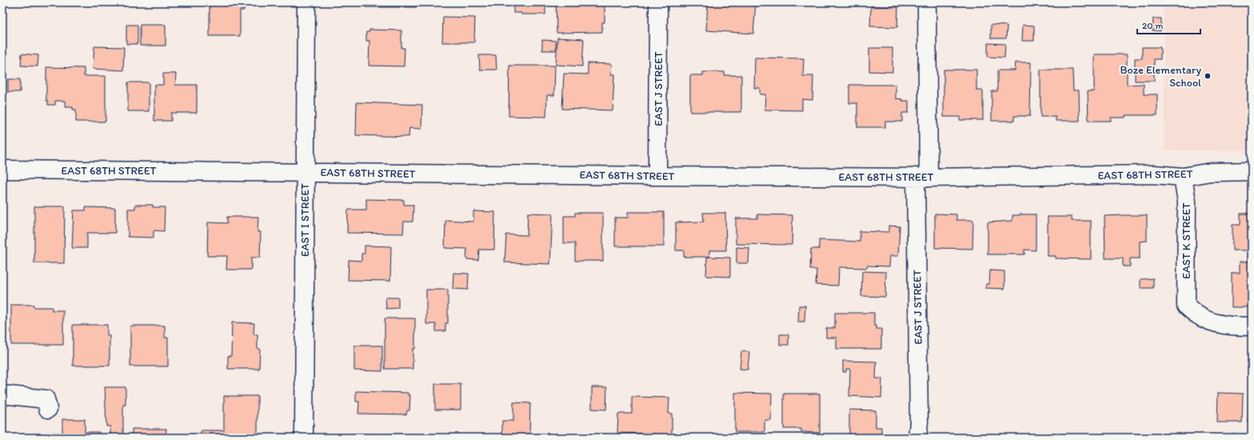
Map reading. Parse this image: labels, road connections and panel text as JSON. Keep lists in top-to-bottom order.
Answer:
{
  "streets": {
    "street": [
      "EAST J STREET",
      "EAST 68TH STREET",
      "EAST I STREET",
      "EAST K STREET"
    ]
  },
  "crossings": [
    ["EAST J STREET", "EAST 68TH STREET"],
    ["EAST 68TH STREET", "EAST I STREET"],
    ["EAST 68TH STREET", "EAST K STREET"]
  ],
  "places": ["Boze Elementary School"],
  "scale_bar": "20 m"
}
